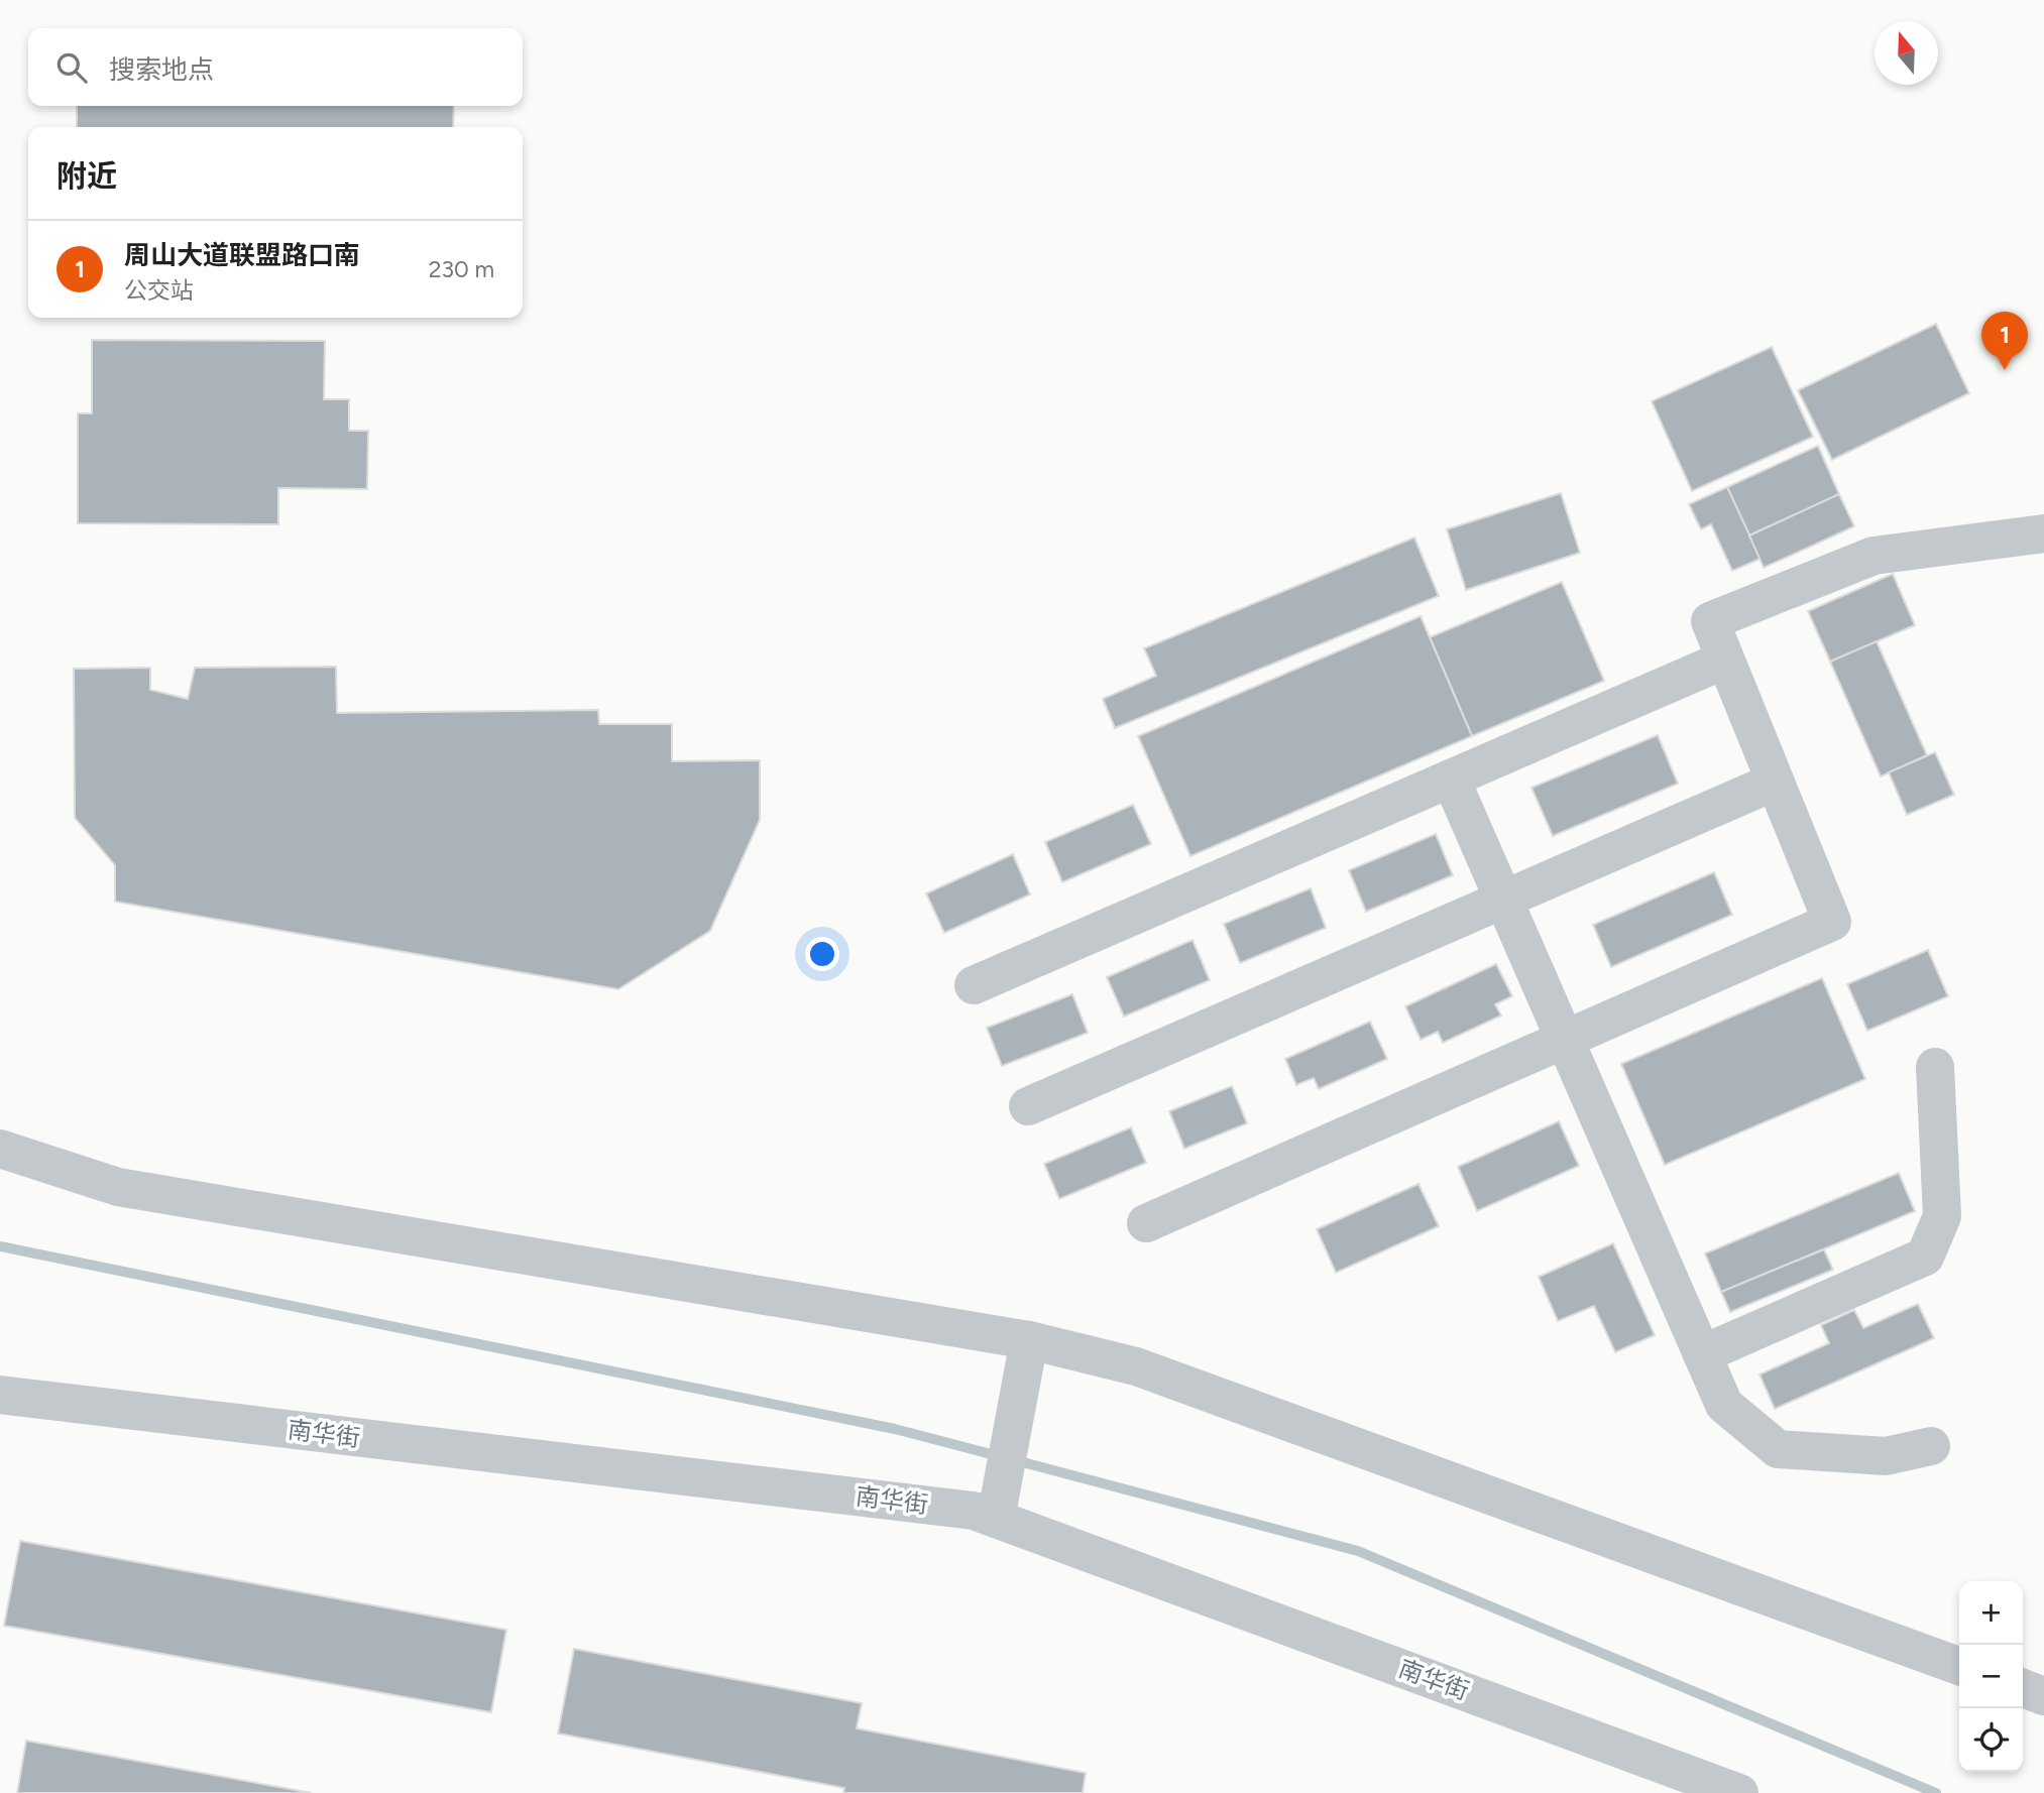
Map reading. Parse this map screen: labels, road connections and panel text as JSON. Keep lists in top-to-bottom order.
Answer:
{
  "streets": {
    "street": ["南华街"]
  },
  "north": "top",
  "page": {
    "search": "搜索地点",
    "heading": "附近",
    "list": [
      {
        "mark": "1",
        "name": "周山大道联盟路口南",
        "note": "公交站",
        "value": "230 m"
      }
    ],
    "pins": "1",
    "map_buttons": ["+", "−"]
  }
}
